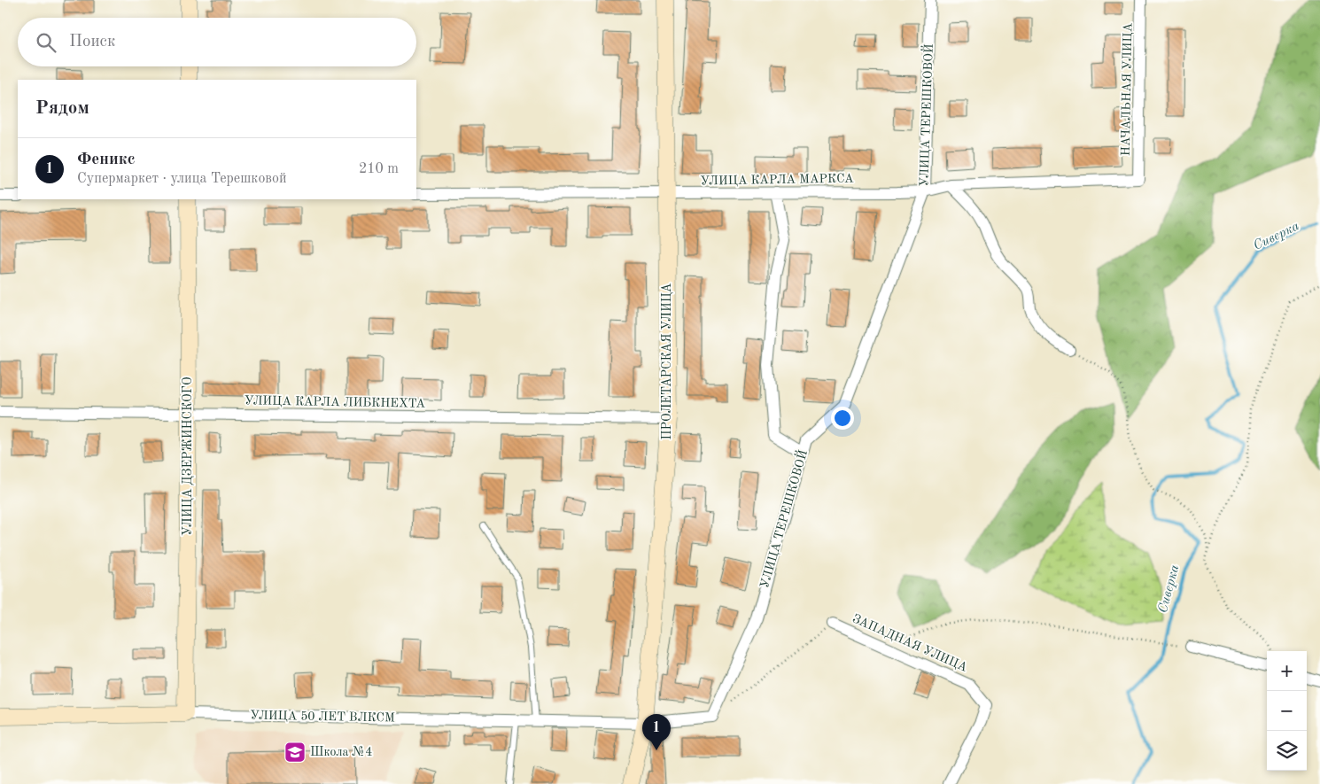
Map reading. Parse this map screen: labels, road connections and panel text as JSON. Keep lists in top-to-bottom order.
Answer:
{
  "streets": {
    "main road": ["ПРОЛЕТАРСКАЯ УЛИЦА", "УЛИЦА ДЗЕРЖИНСКОГО", "УЛИЦА 50 ЛЕТ ВЛКСМ"],
    "street": [
      "НАЧАЛЬНАЯ УЛИЦА",
      "УЛИЦА ТЕРЕШКОВОЙ",
      "УЛИЦА КАРЛА МАРКСА",
      "УЛИЦА КАРЛА ЛИБКНЕХТА",
      "ЗАПАДНАЯ УЛИЦА"
    ]
  },
  "crossings": [
    ["НАЧАЛЬНАЯ УЛИЦА", "УЛИЦА КАРЛА МАРКСА"],
    ["УЛИЦА ТЕРЕШКОВОЙ", "УЛИЦА КАРЛА МАРКСА"],
    ["УЛИЦА ТЕРЕШКОВОЙ", "ПРОЛЕТАРСКАЯ УЛИЦА"],
    ["УЛИЦА ТЕРЕШКОВОЙ", "УЛИЦА 50 ЛЕТ ВЛКСМ"],
    ["УЛИЦА КАРЛА МАРКСА", "ПРОЛЕТАРСКАЯ УЛИЦА"],
    ["ПРОЛЕТАРСКАЯ УЛИЦА", "УЛИЦА КАРЛА ЛИБКНЕХТА"],
    ["ПРОЛЕТАРСКАЯ УЛИЦА", "УЛИЦА 50 ЛЕТ ВЛКСМ"],
    ["УЛИЦА КАРЛА ЛИБКНЕХТА", "УЛИЦА ДЗЕРЖИНСКОГО"],
    ["УЛИЦА ДЗЕРЖИНСКОГО", "УЛИЦА 50 ЛЕТ ВЛКСМ"]
  ],
  "water": ["Сиверка"],
  "places": {
    "school or university": ["Школа №4"]
  },
  "page": {
    "search": "Поиск",
    "heading": "Рядом",
    "list": [
      {
        "mark": "1",
        "name": "Феникс",
        "note": "Супермаркет · улица Терешковой",
        "value": "210 m"
      }
    ],
    "map_buttons": ["+", "−"],
    "pins": "1"
  }
}
